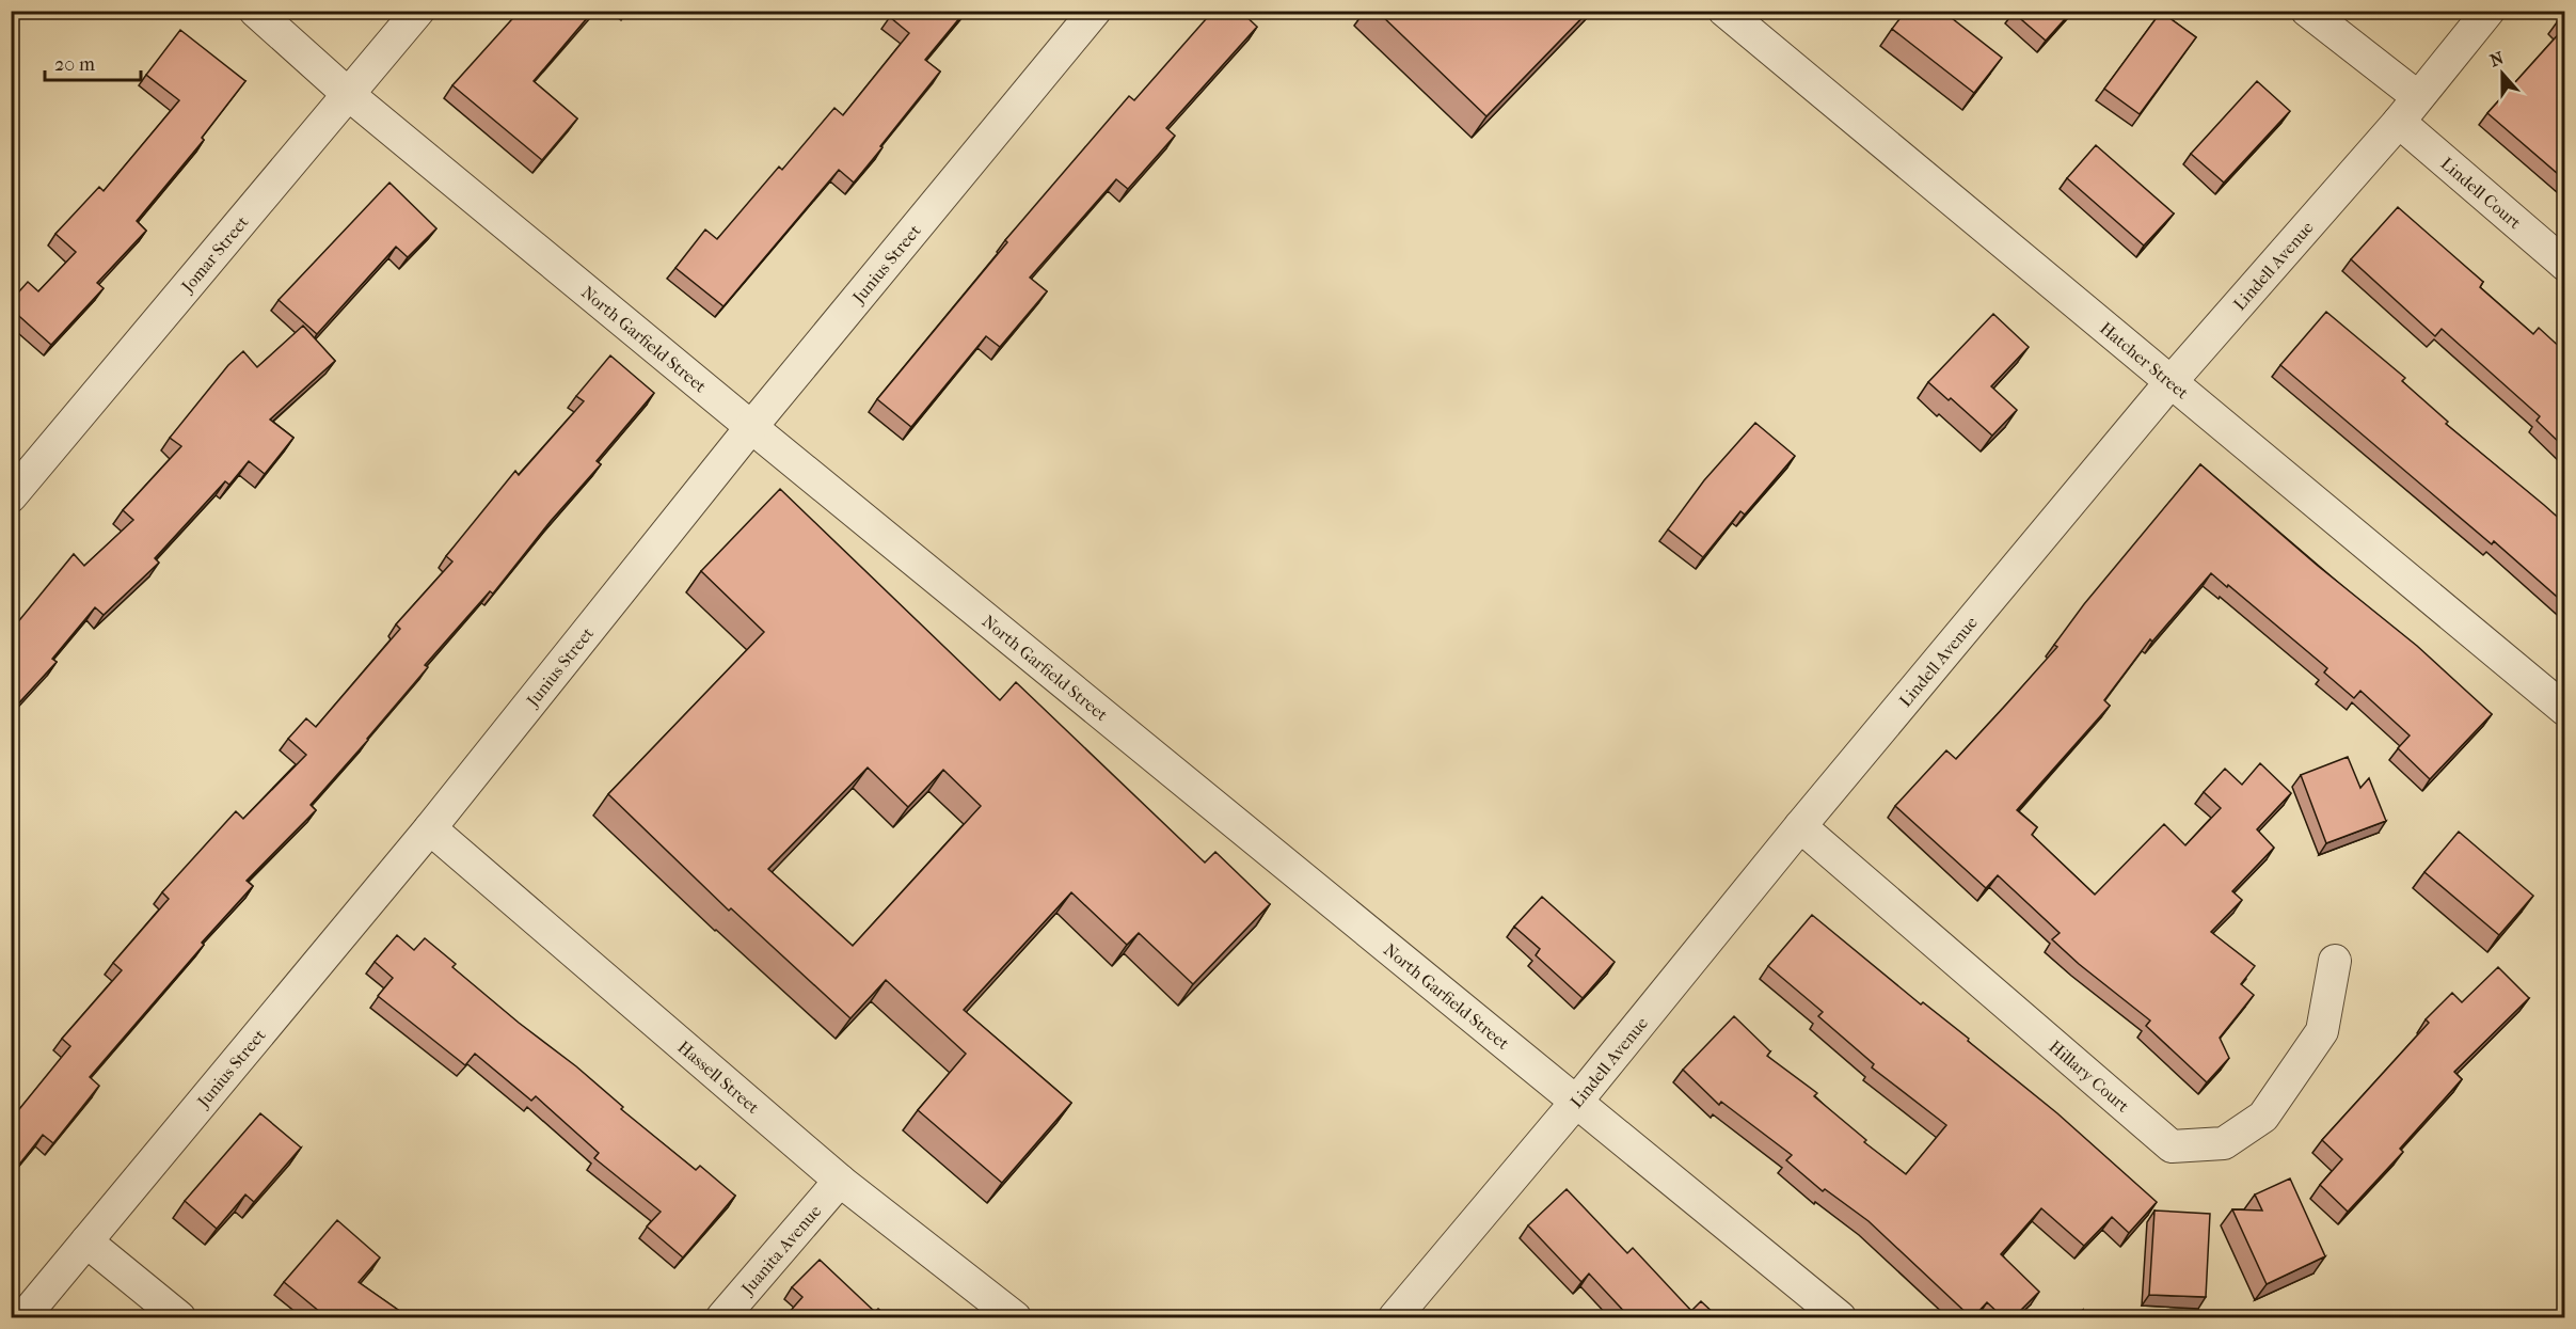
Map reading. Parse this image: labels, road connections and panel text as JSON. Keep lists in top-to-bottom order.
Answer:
{
  "streets": {
    "street": [
      "Lindell Court",
      "Jomar Street",
      "Junius Street",
      "Lindell Avenue",
      "North Garfield Street",
      "Hatcher Street",
      "Hillary Court",
      "Hassell Street",
      "Juanita Avenue"
    ]
  },
  "crossings": [
    ["Lindell Court", "Lindell Avenue"],
    ["Jomar Street", "North Garfield Street"],
    ["Junius Street", "North Garfield Street"],
    ["Junius Street", "Hassell Street"],
    ["Lindell Avenue", "North Garfield Street"],
    ["Lindell Avenue", "Hatcher Street"],
    ["Lindell Avenue", "Hillary Court"],
    ["Hassell Street", "Juanita Avenue"]
  ],
  "scale_bar": "20 m",
  "north": "top"
}
